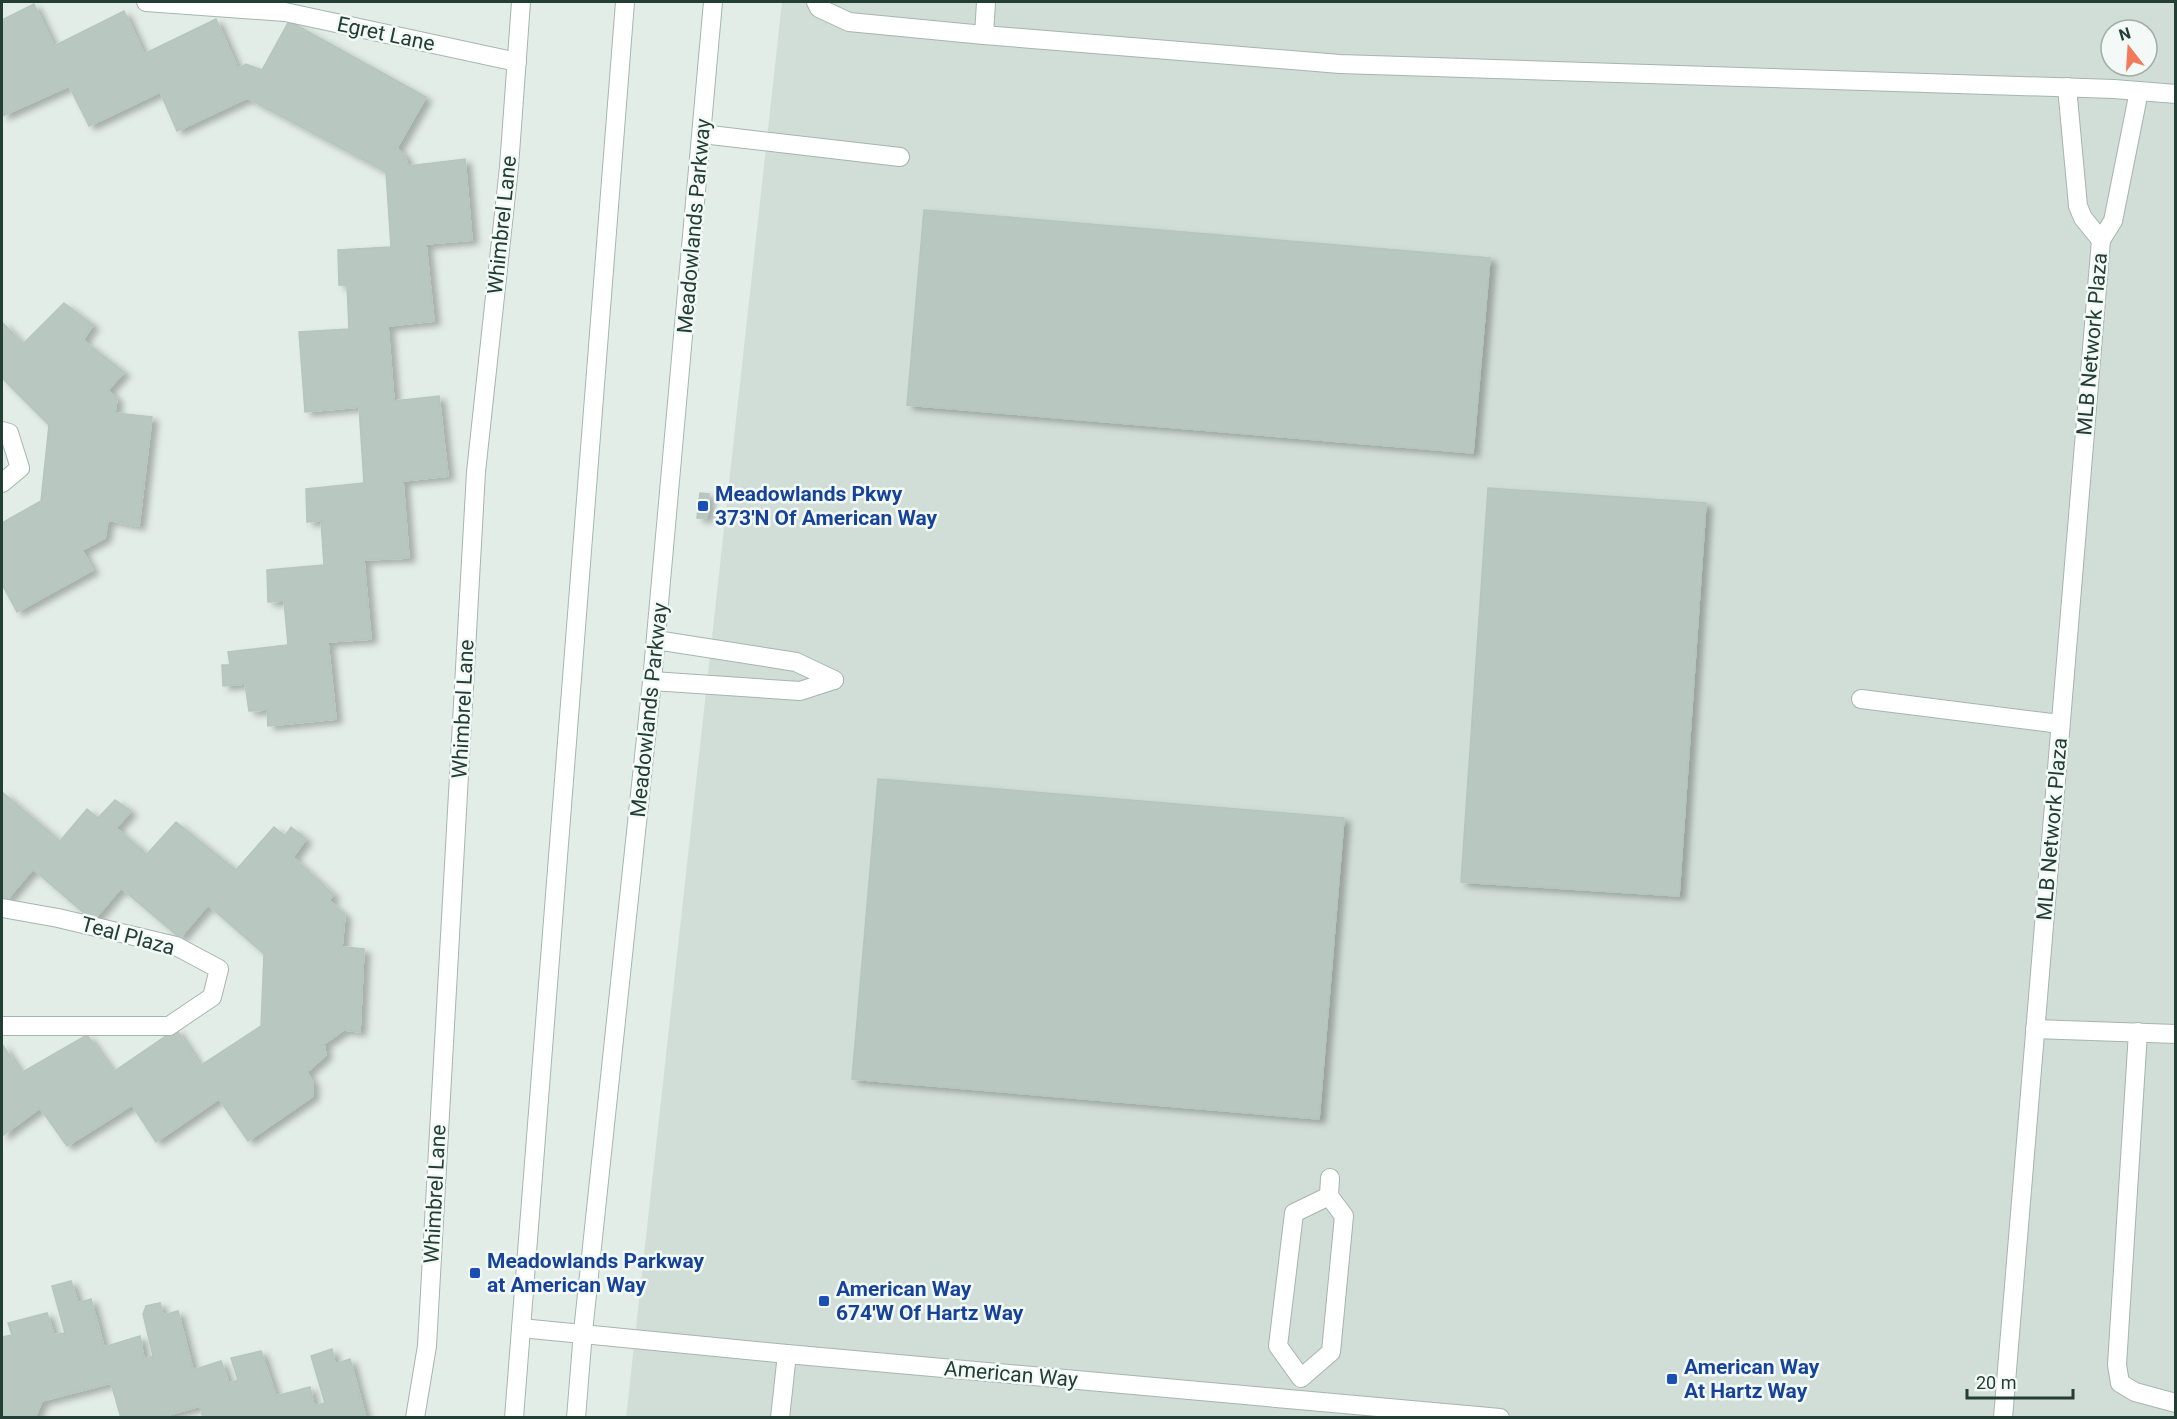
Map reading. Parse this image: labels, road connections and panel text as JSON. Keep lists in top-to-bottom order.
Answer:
{
  "streets": {
    "street": [
      "Egret Lane",
      "Whimbrel Lane",
      "Meadowlands Parkway",
      "MLB Network Plaza",
      "Teal Plaza",
      "American Way"
    ]
  },
  "crossings": [
    ["Egret Lane", "Whimbrel Lane"],
    ["Meadowlands Parkway", "American Way"]
  ],
  "places": {
    "transit": [
      "Meadowlands Pkwy 373'N Of American Way",
      "Meadowlands Parkway at American Way",
      "American Way 674'W Of Hartz Way",
      "American Way At Hartz Way"
    ]
  },
  "scale_bar": "20 m",
  "north": "top"
}
